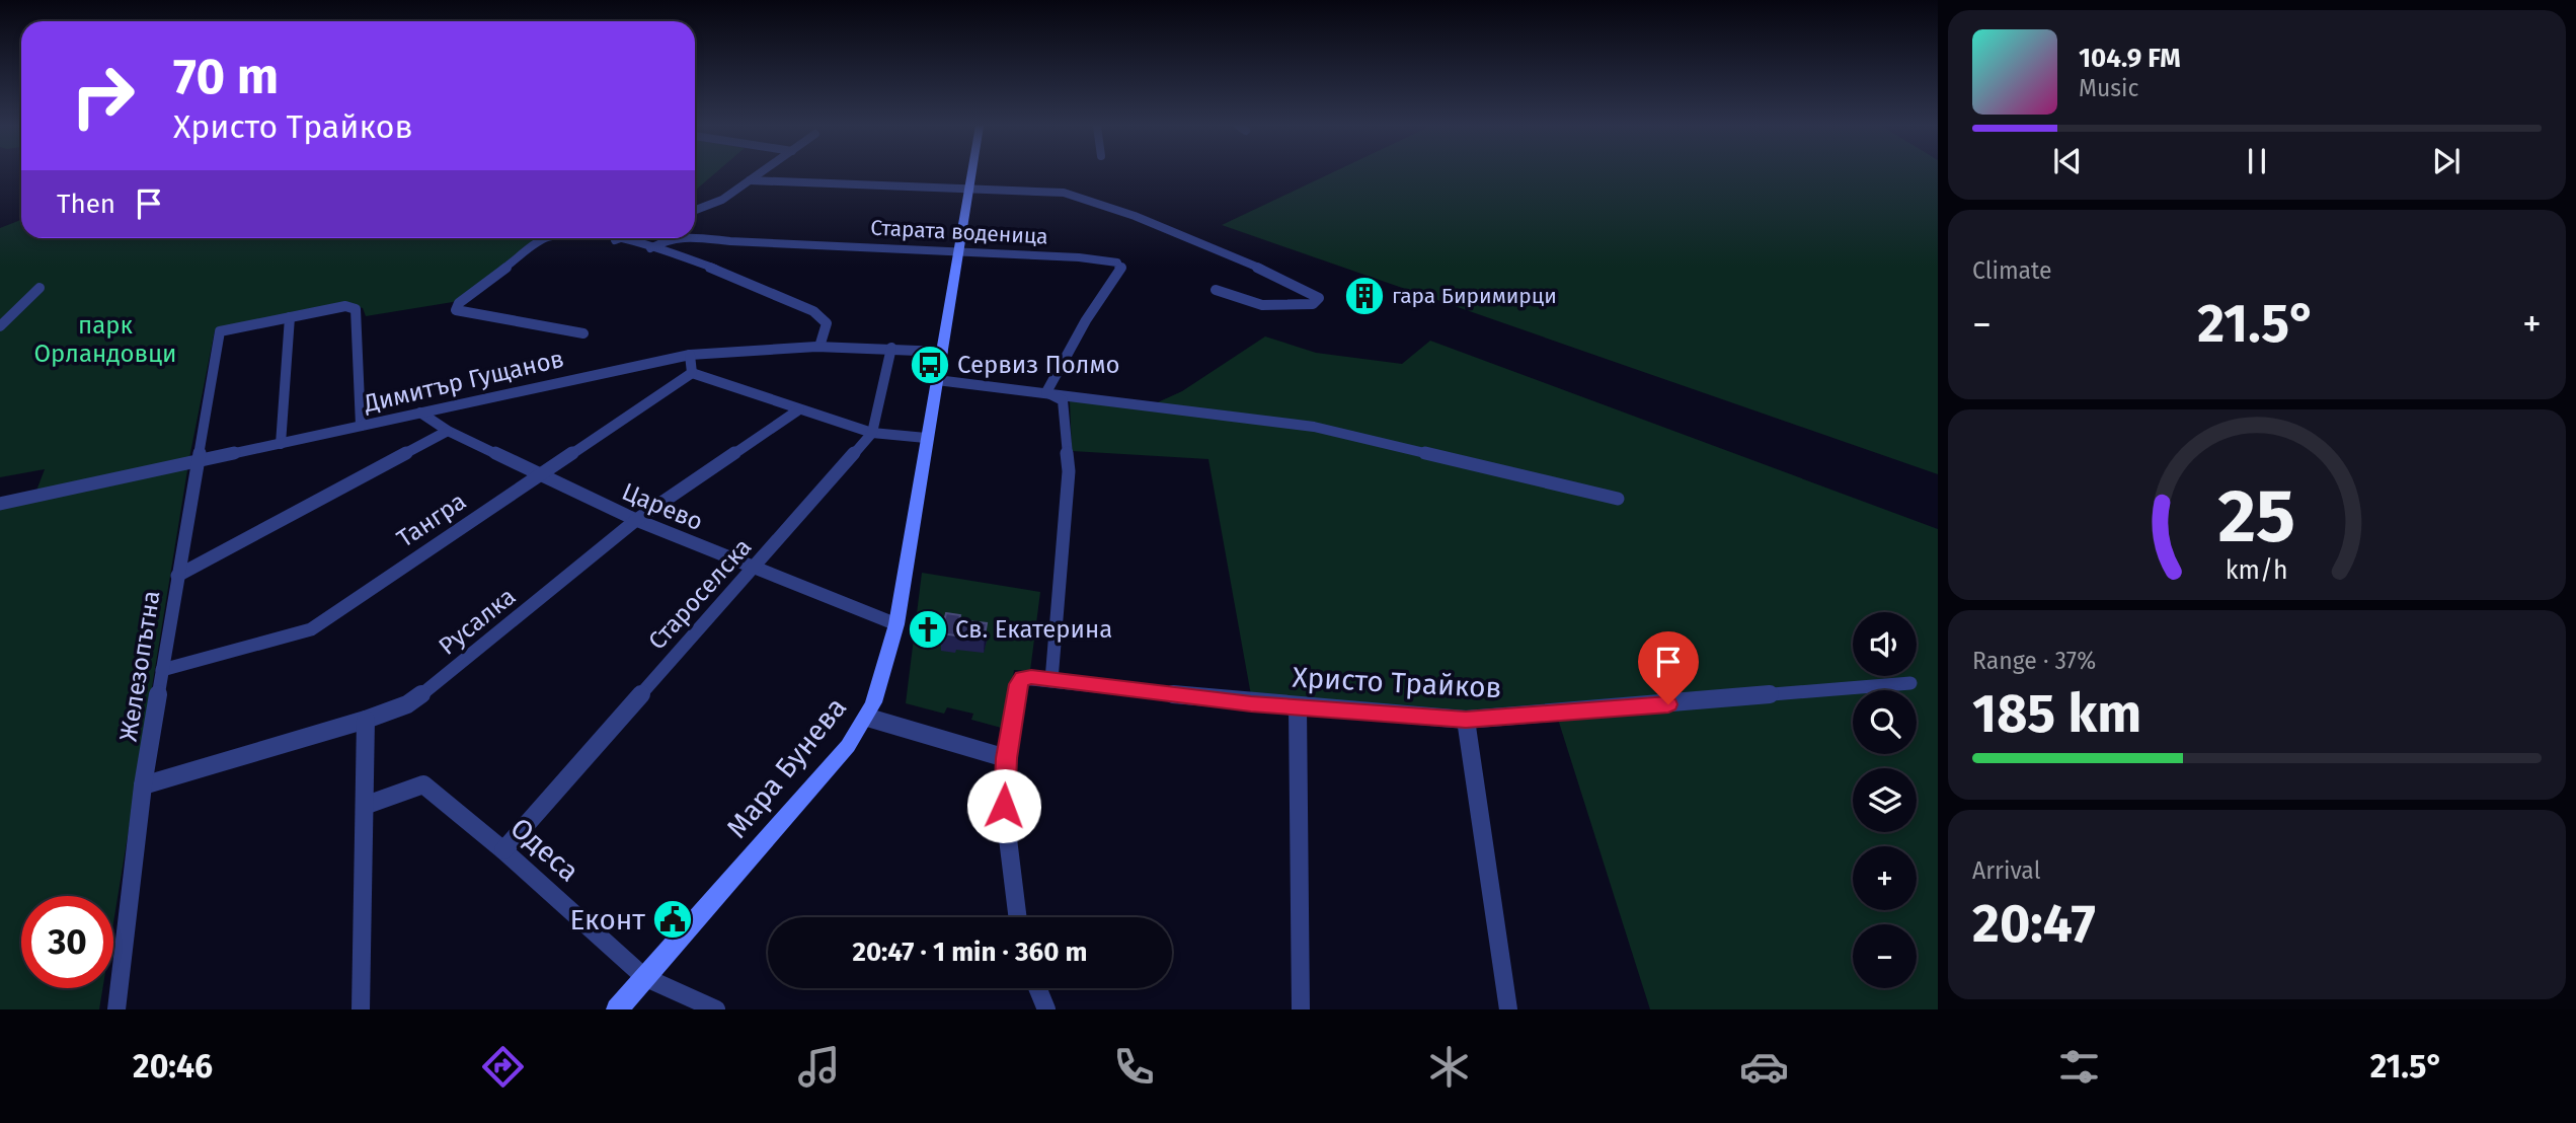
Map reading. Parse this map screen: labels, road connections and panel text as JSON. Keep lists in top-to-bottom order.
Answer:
{
  "streets": {
    "street": [
      "Старата воденица",
      "Димитър Гущанов",
      "Царево",
      "Тангра",
      "Староселска",
      "Русалка",
      "Железопътна",
      "Христо Трайков",
      "Мара Бунева",
      "Одеса"
    ]
  },
  "crossings": [
    ["Старата воденица", "Мара Бунева"],
    ["Димитър Гущанов", "Царево"],
    ["Димитър Гущанов", "Староселска"],
    ["Димитър Гущанов", "Железопътна"],
    ["Димитър Гущанов", "Мара Бунева"],
    ["Царево", "Тангра"],
    ["Царево", "Староселска"],
    ["Царево", "Русалка"],
    ["Царево", "Мара Бунева"],
    ["Тангра", "Железопътна"],
    ["Староселска", "Одеса"],
    ["Русалка", "Железопътна"],
    ["Мара Бунева", "Одеса"]
  ],
  "parks": ["парк Орландовци"],
  "places": {
    "building": ["гара Биримирци"],
    "bus stop": ["Сервиз Полмо"],
    "church": ["Св. Екатерина"],
    "public building": ["Еконт"]
  },
  "page": {
    "turn": ["70 m", "Христо Трайков"],
    "song": ["104.9 FM", "Music"],
    "then": "Then",
    "tile": [
      "Climate",
      ["Range · 37%", "185 km"],
      ["Arrival", "20:47"]
    ],
    "heat": ["−", "21.5°", "+"],
    "map_buttons": ["+", "−"],
    "limit": "30",
    "trip": "20:47 · 1 min · 360 m",
    "tabs": ["20:46", "21.5°"],
    "gauge": ["25", "km/h"]
  }
}
